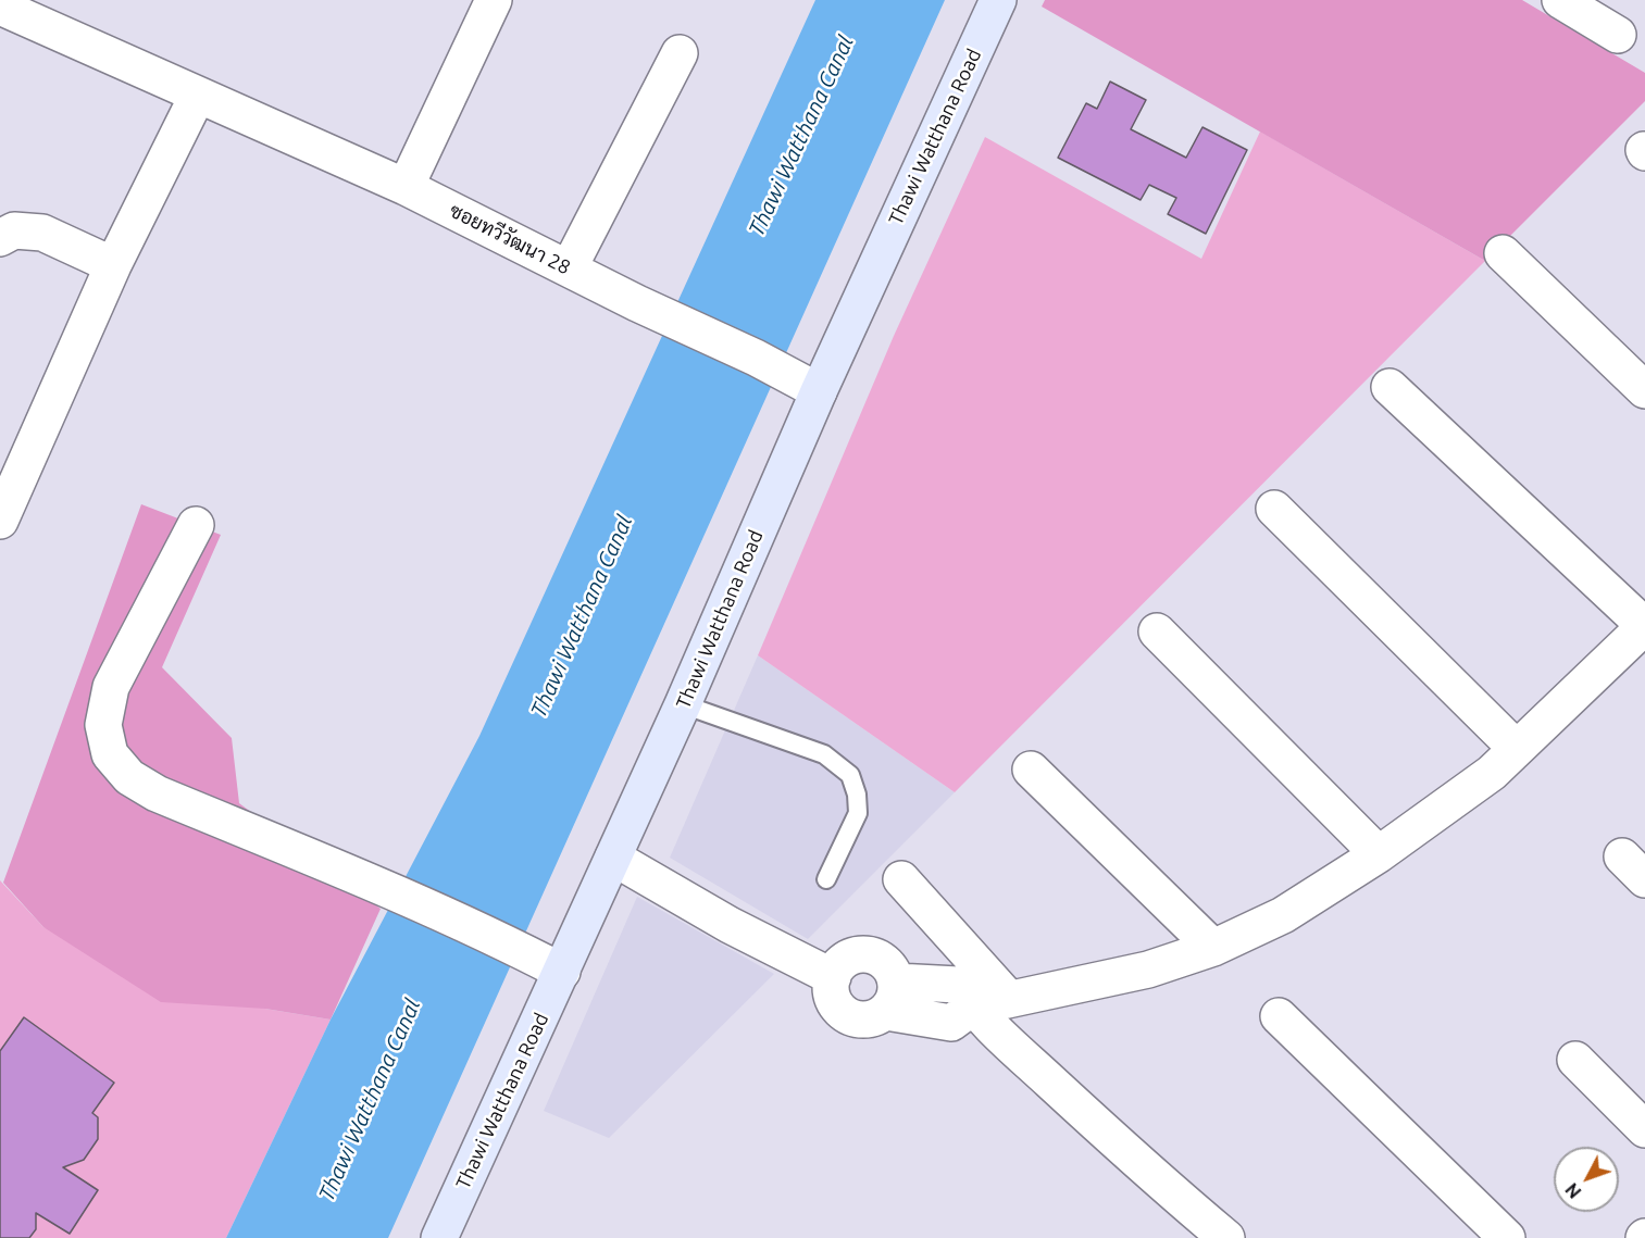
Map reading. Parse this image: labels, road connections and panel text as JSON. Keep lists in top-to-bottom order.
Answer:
{
  "streets": {
    "main road": ["Thawi Watthana Road"],
    "street": ["ซอยทวีวัฒนา 28"]
  },
  "crossings": [
    ["Thawi Watthana Road", "ซอยทวีวัฒนา 28"]
  ],
  "water": ["Thawi Watthana Canal"],
  "north": "bottom left"
}
